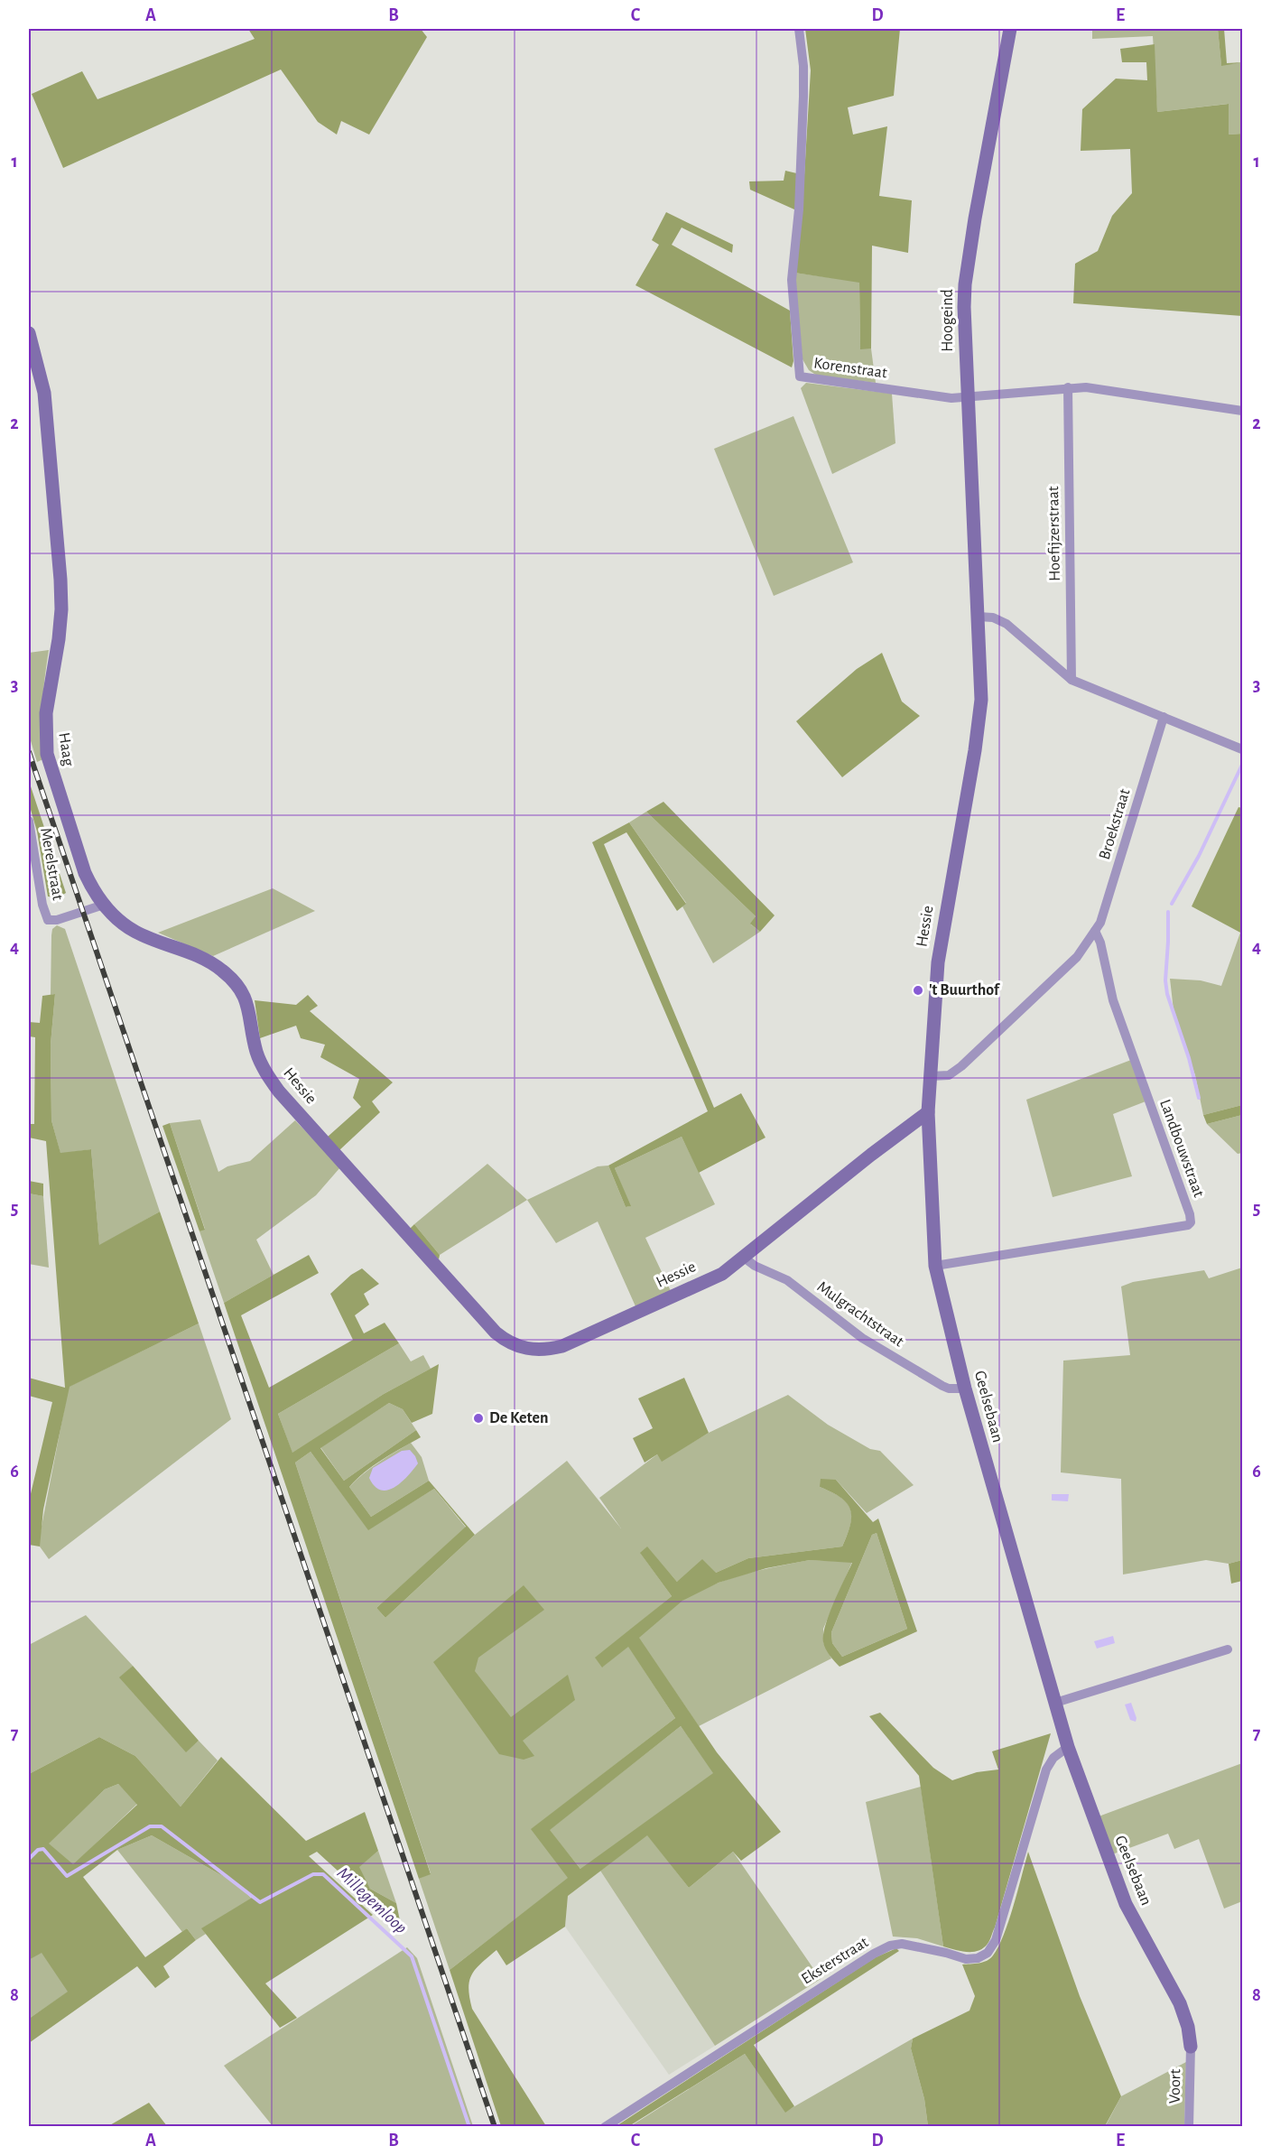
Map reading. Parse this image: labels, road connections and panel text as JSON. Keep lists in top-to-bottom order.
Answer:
{
  "streets": {
    "street": [
      "Hoogeind",
      "Korenstraat",
      "Hoefijzerstraat",
      "Haag",
      "Broekstraat",
      "Merelstraat",
      "Hessie",
      "Landbouwstraat",
      "Mulgrachtstraat",
      "Geelsebaan",
      "Eksterstraat",
      "Voort"
    ]
  },
  "crossings": [
    ["Hoogeind", "Korenstraat"],
    ["Hoogeind", "Hessie"],
    ["Korenstraat", "Hoefijzerstraat"],
    ["Haag", "Merelstraat"],
    ["Haag", "Hessie"],
    ["Broekstraat", "Hessie"],
    ["Broekstraat", "Landbouwstraat"],
    ["Merelstraat", "Hessie"],
    ["Hessie", "Mulgrachtstraat"],
    ["Hessie", "Geelsebaan"],
    ["Landbouwstraat", "Geelsebaan"],
    ["Mulgrachtstraat", "Geelsebaan"],
    ["Geelsebaan", "Eksterstraat"],
    ["Geelsebaan", "Voort"]
  ],
  "water": ["Millegemloop"],
  "places": ["'t Buurthof", "De Keten"],
  "grid": {
    "columns": [
      "A",
      "B",
      "C",
      "D",
      "E"
    ],
    "rows": [
      "1",
      "2",
      "3",
      "4",
      "5",
      "6",
      "7",
      "8"
    ]
  }
}
